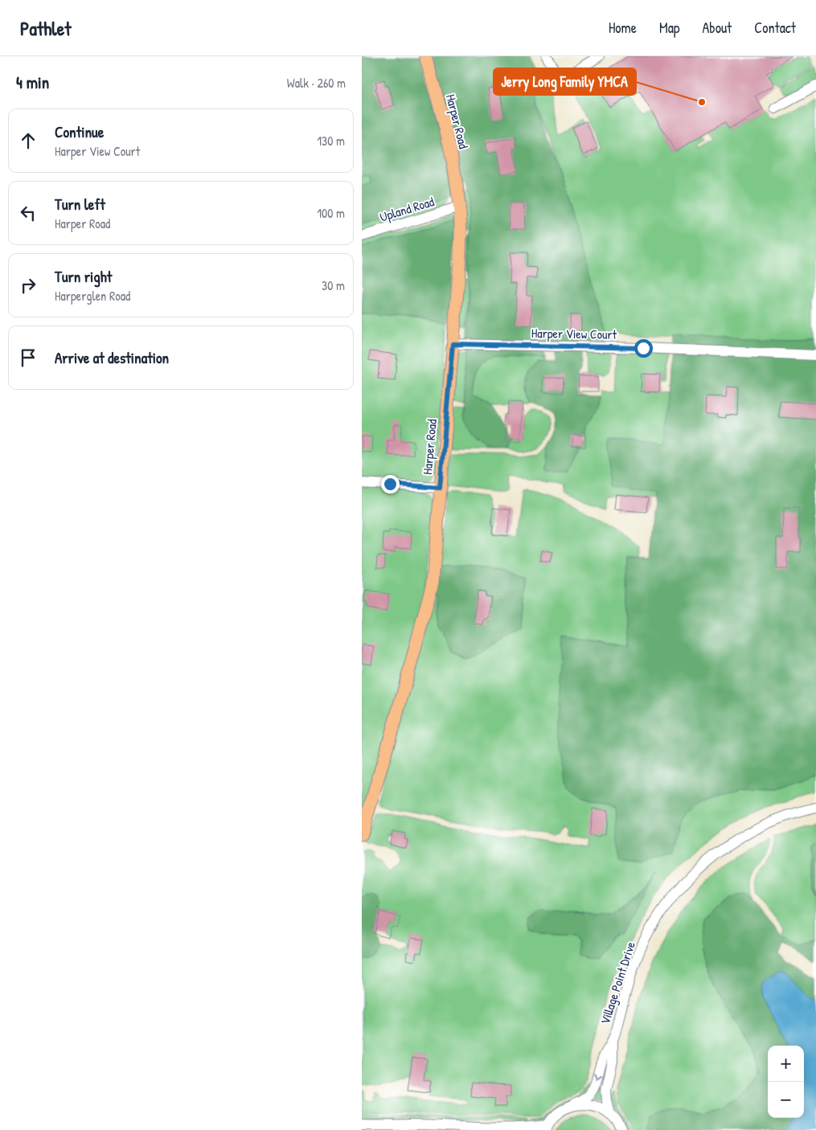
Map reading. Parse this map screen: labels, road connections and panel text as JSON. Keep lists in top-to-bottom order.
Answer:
{
  "streets": {
    "main road": ["Harper Road"],
    "street": ["Upland Road", "Harper View Court", "Village Point Drive"]
  },
  "crossings": [
    ["Harper Road", "Upland Road"],
    ["Harper Road", "Harper View Court"]
  ],
  "places": ["Jerry Long Family YMCA"],
  "page": {
    "header": "Pathlet",
    "nav": [
      "Home",
      "Map",
      "About",
      "Contact"
    ],
    "heading": ["4 min", "Walk · 260 m"],
    "list": [
      ["Continue", "Harper View Court", "130 m"],
      ["Turn left", "Harper Road", "100 m"],
      ["Turn right", "Harperglen Road", "30 m"],
      "Arrive at destination"
    ],
    "map_buttons": ["+", "−"]
  }
}
